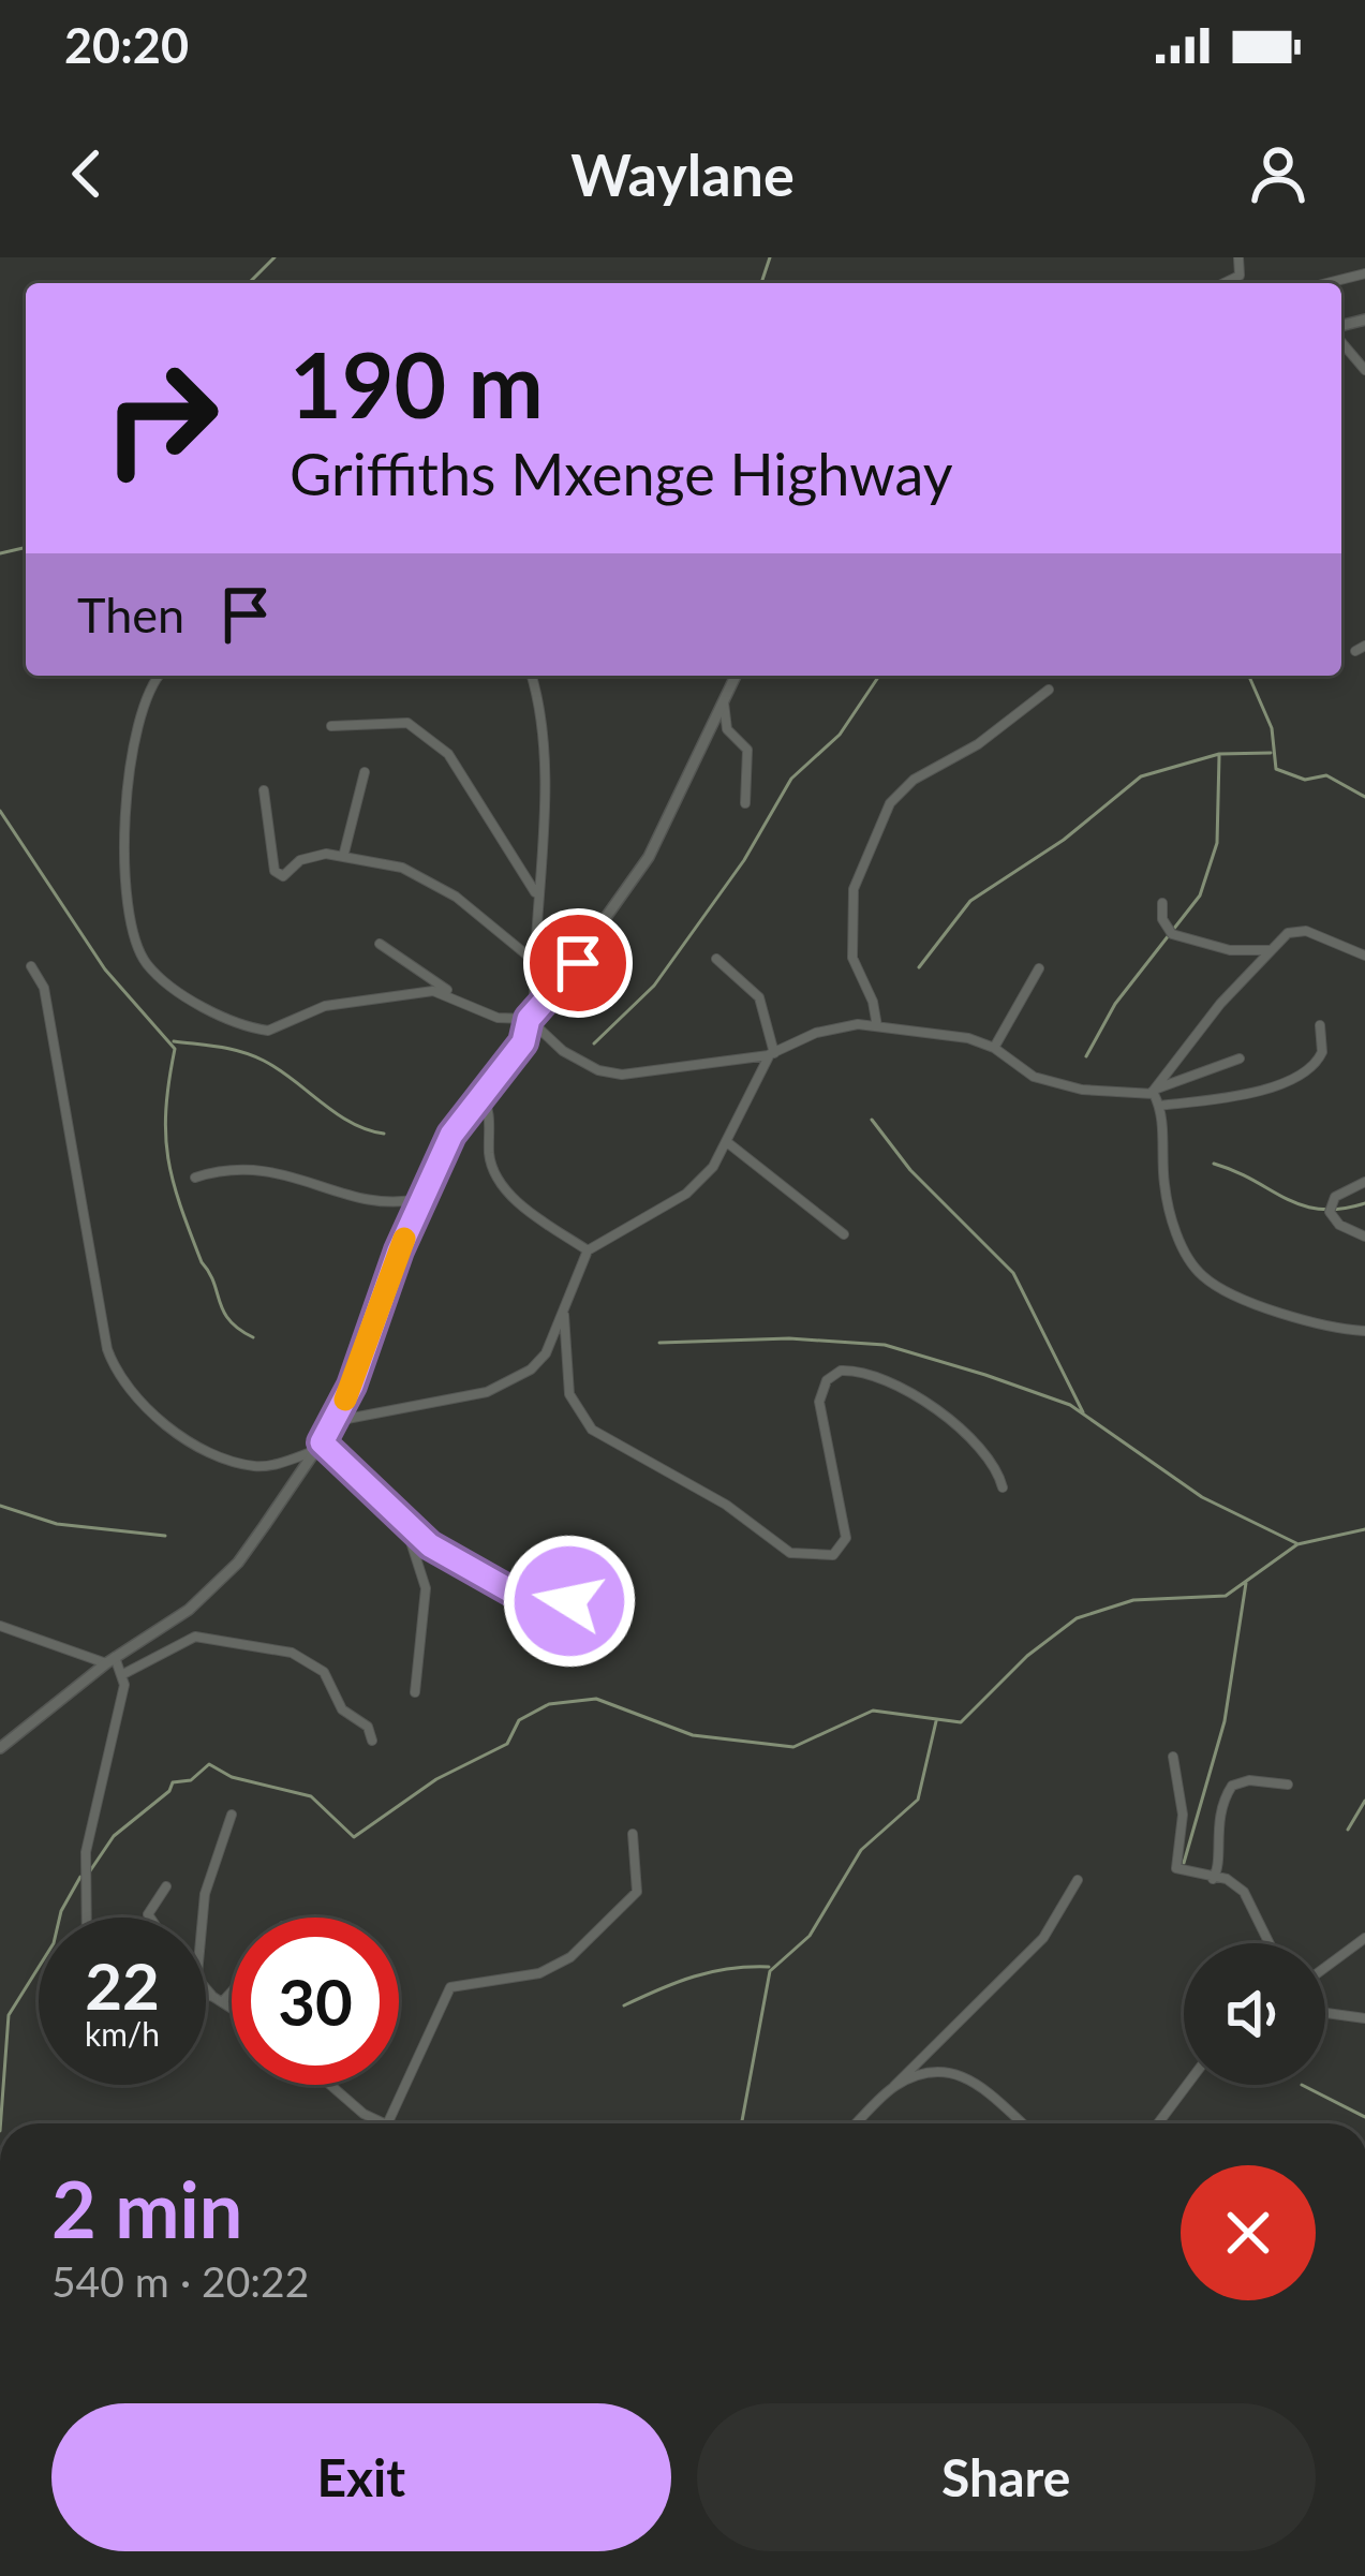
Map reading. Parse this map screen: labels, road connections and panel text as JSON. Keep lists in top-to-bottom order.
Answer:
{
  "page": {
    "status": "20:20",
    "header": "Waylane",
    "turn": ["190 m", "Griffiths Mxenge Highway"],
    "then": "Then",
    "speed": "22 km/h",
    "limit": "30",
    "heading": ["2 min", "540 m · 20:22"],
    "buttons": ["Exit", "Share"]
  }
}
